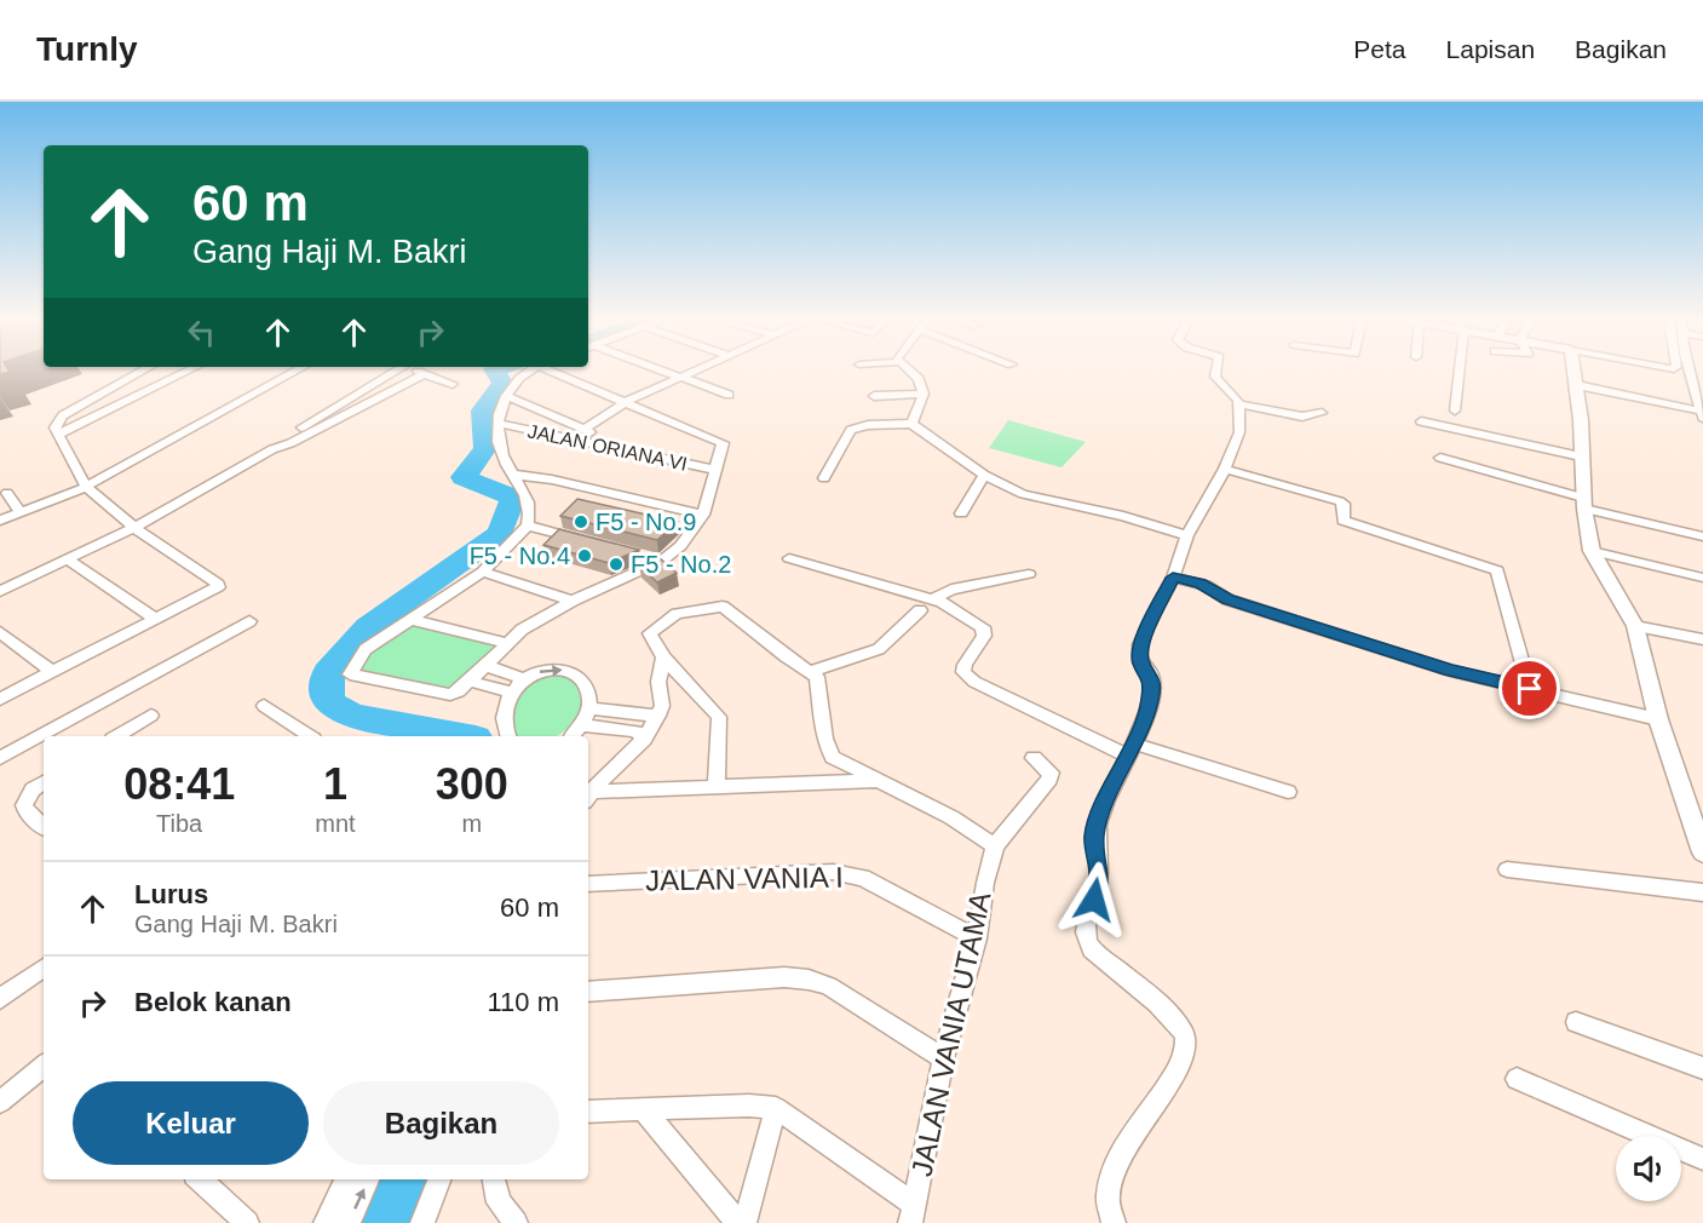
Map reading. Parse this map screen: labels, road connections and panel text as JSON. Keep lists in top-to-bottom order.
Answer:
{
  "streets": {
    "street": ["JALAN ORIANA VI", "JALAN VANIA I", "JALAN VANIA UTAMA"]
  },
  "crossings": [
    ["JALAN VANIA I", "JALAN VANIA UTAMA"]
  ],
  "places": ["F5 - No.9", "F5 - No.4", "F5 - No.2"],
  "page": {
    "header": "Turnly",
    "nav": ["Peta", "Lapisan", "Bagikan"],
    "turn": ["60 m", "Gang Haji M. Bakri"],
    "eta": [
      "08:41",
      "Tiba",
      "1",
      "mnt",
      "300",
      "m"
    ],
    "list": [
      {
        "name": "Lurus",
        "note": "Gang Haji M. Bakri",
        "value": "60 m"
      },
      {
        "name": "Belok kanan",
        "value": "110 m"
      }
    ],
    "buttons": ["Keluar", "Bagikan"]
  }
}
